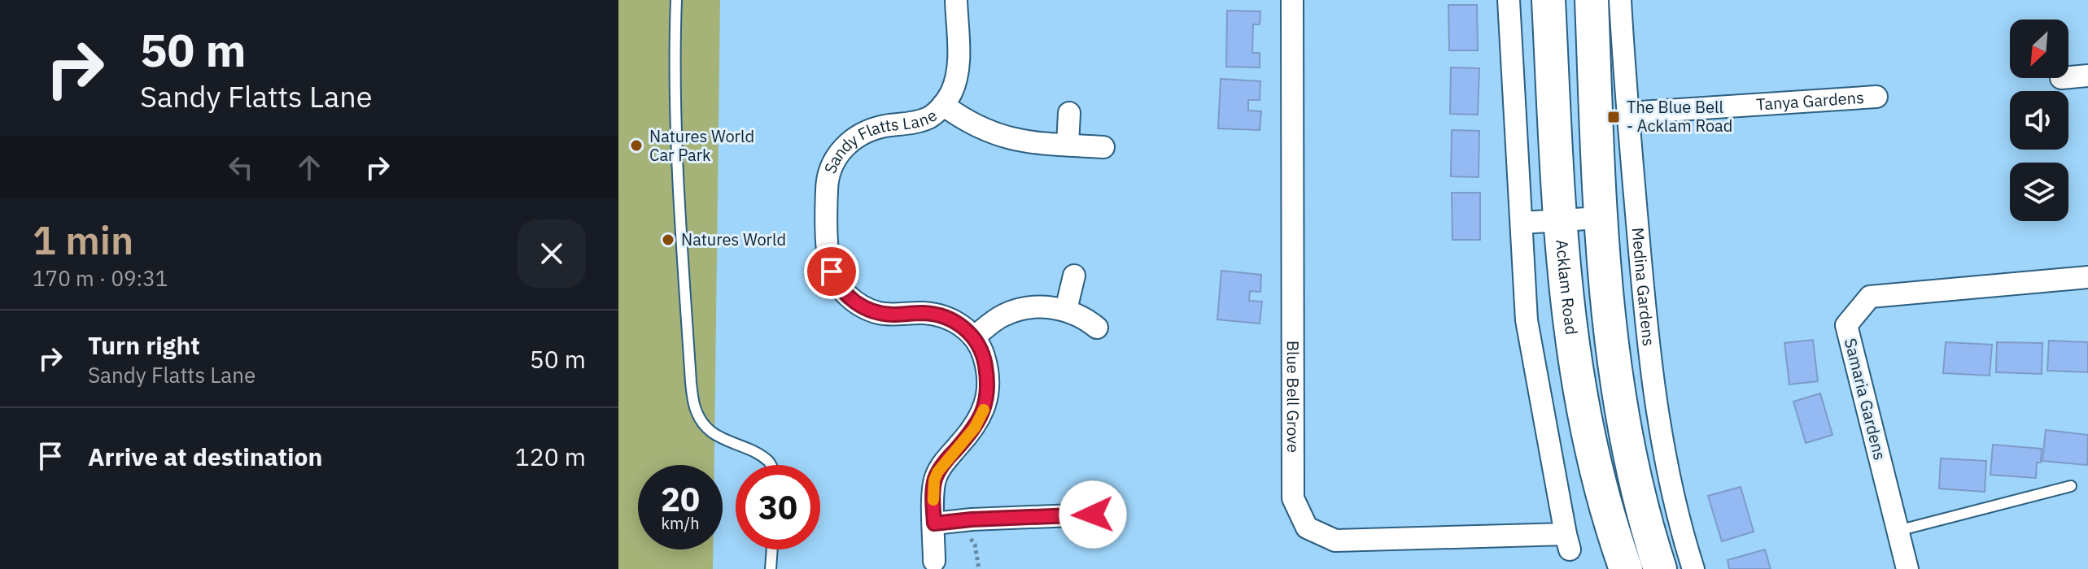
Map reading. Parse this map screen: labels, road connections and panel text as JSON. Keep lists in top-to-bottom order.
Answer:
{
  "streets": {
    "main road": ["Acklam Road"],
    "street": [
      "Tanya Gardens",
      "Sandy Flatts Lane",
      "Medina Gardens",
      "Blue Bell Grove",
      "Samaria Gardens"
    ]
  },
  "crossings": [
    ["Tanya Gardens", "Medina Gardens"]
  ],
  "places": {
    "transit": ["The Blue Bell - Acklam Road"],
    "other": ["Natures World Car Park", "Natures World"]
  },
  "north": "bottom left",
  "page": {
    "turn": ["50 m", "Sandy Flatts Lane"],
    "heading": ["1 min", "170 m · 09:31"],
    "list": [
      {
        "name": "Turn right",
        "note": "Sandy Flatts Lane",
        "value": "50 m"
      },
      {
        "name": "Arrive at destination",
        "value": "120 m"
      }
    ],
    "speed": "20 km/h",
    "limit": "30"
  }
}
